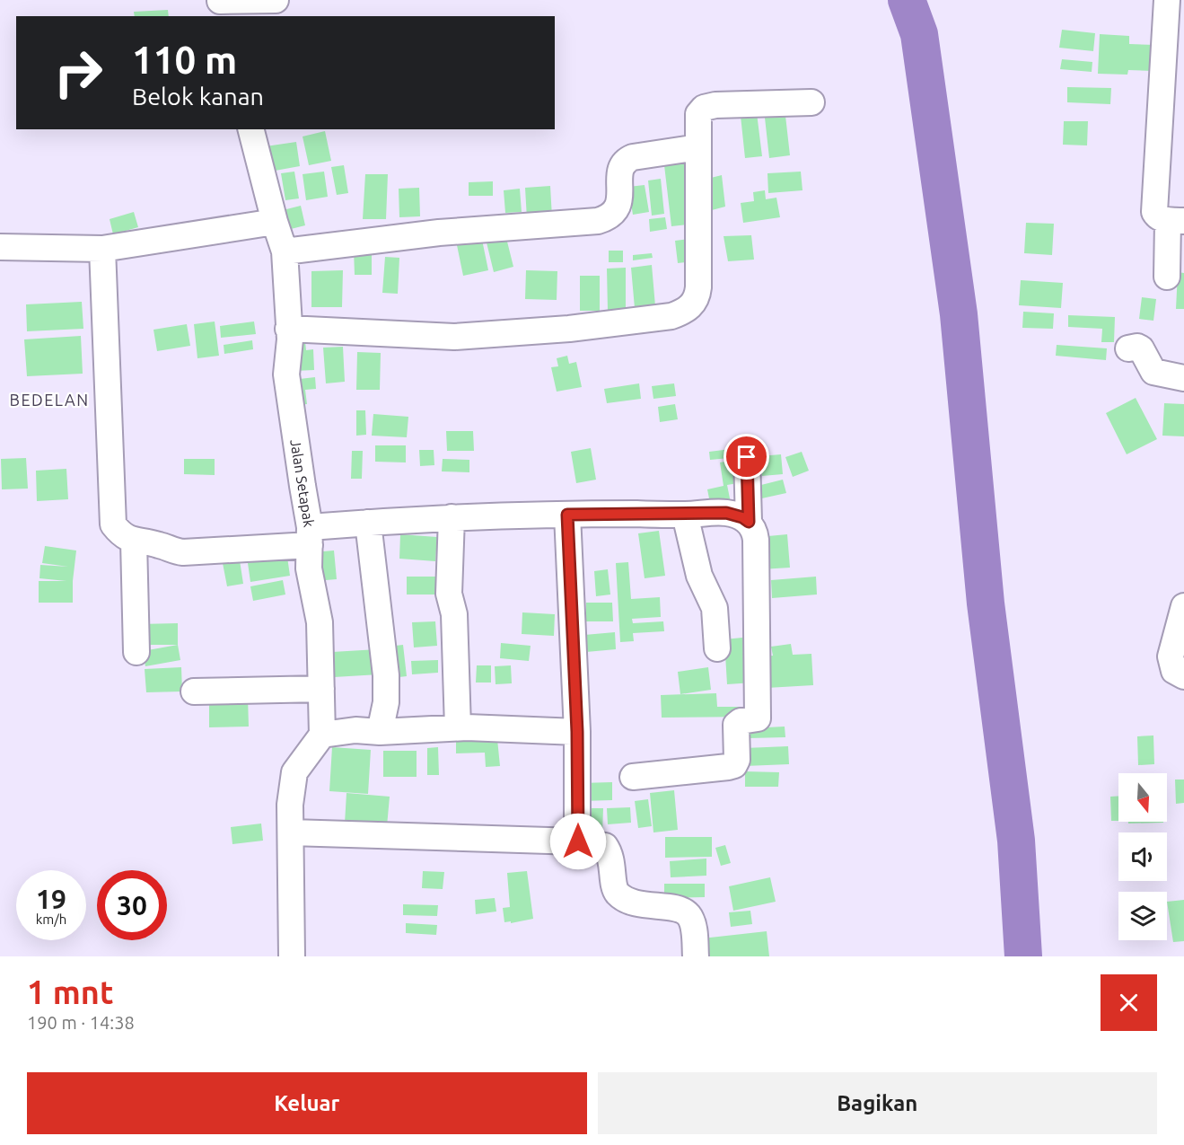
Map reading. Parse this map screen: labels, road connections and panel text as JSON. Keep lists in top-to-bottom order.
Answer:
{
  "streets": {
    "street": ["Jalan Setapak"]
  },
  "districts": ["BEDELAN"],
  "north": "bottom",
  "page": {
    "turn": ["110 m", "Belok kanan"],
    "speed": "19 km/h",
    "limit": "30",
    "heading": ["1 mnt", "190 m · 14:38"],
    "buttons": ["Keluar", "Bagikan"]
  }
}
